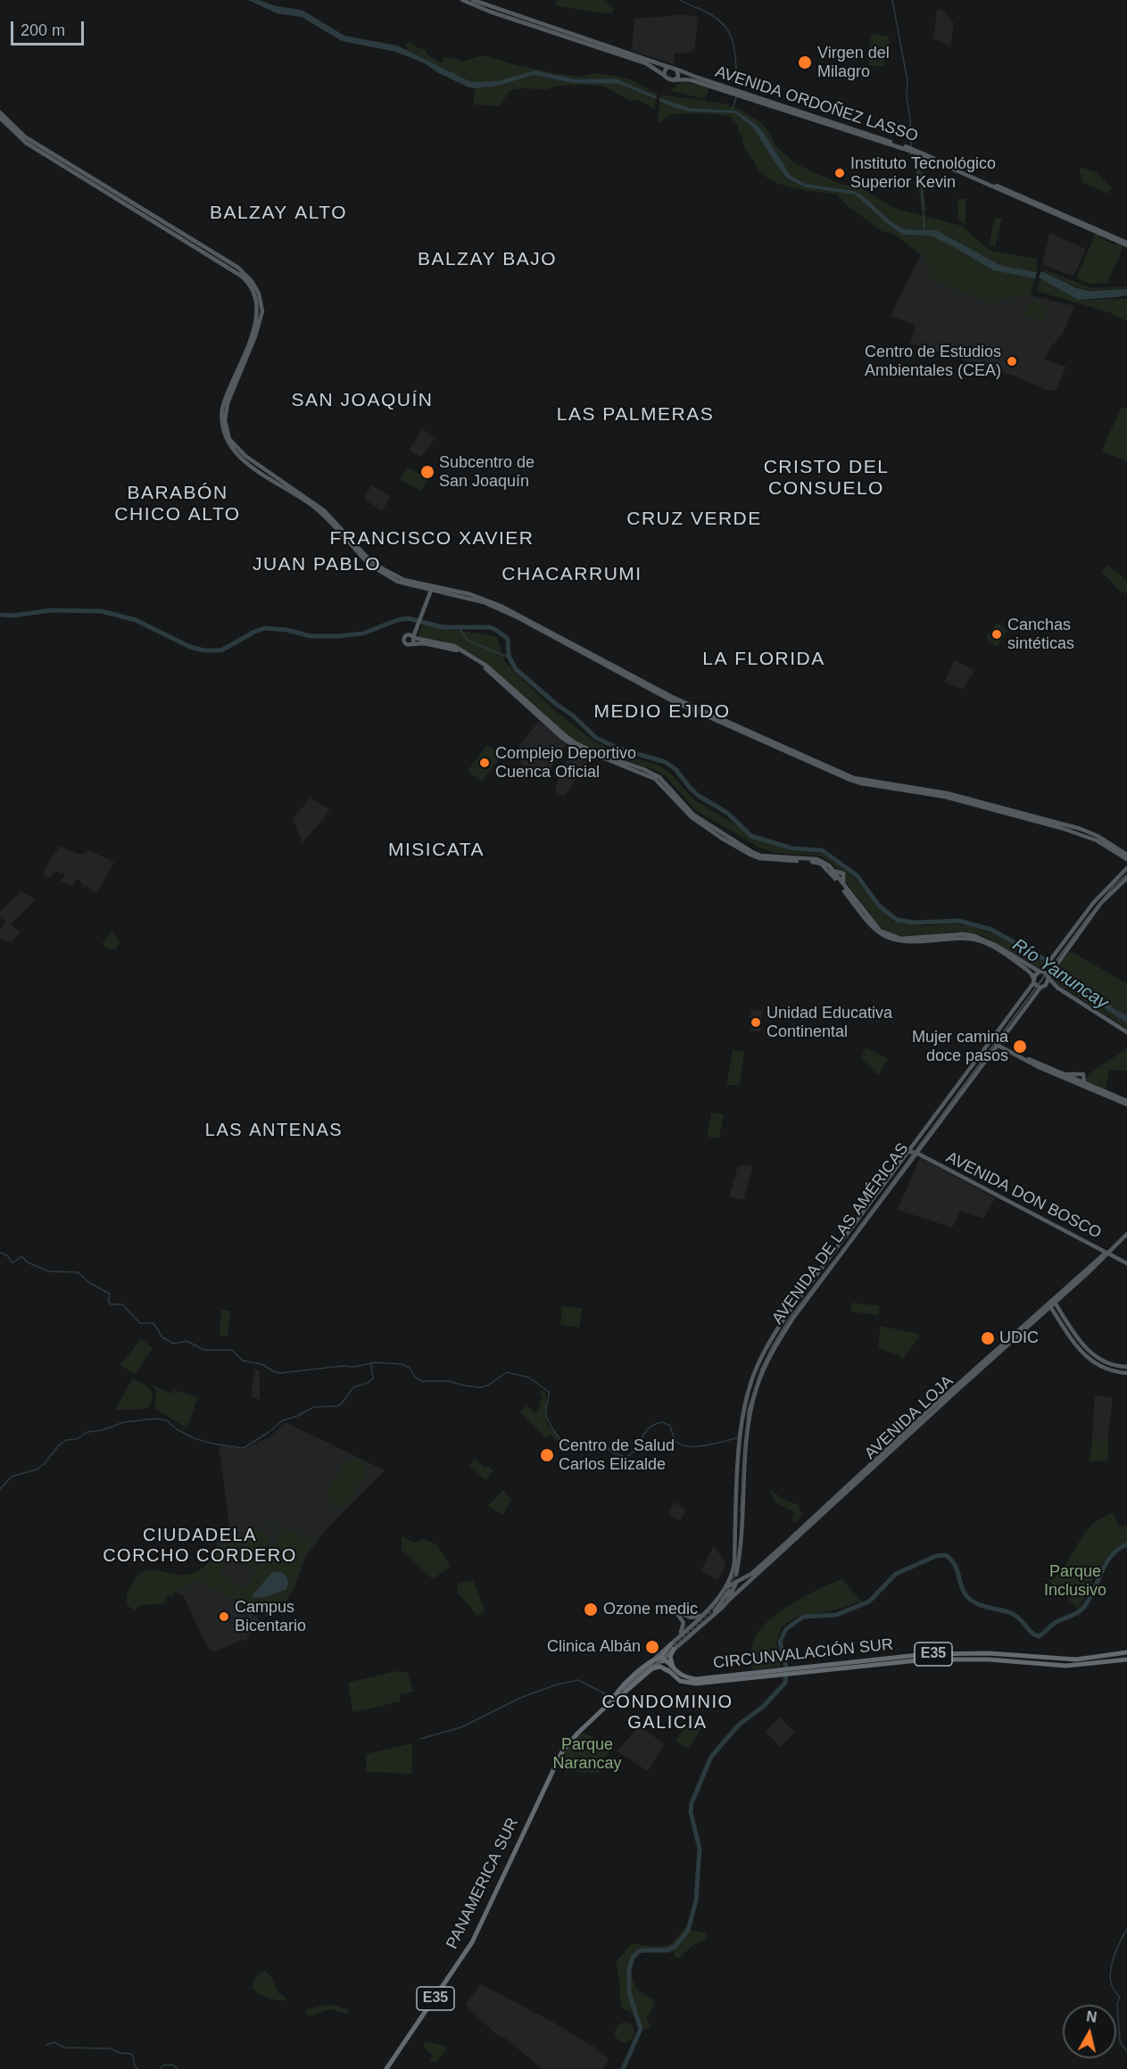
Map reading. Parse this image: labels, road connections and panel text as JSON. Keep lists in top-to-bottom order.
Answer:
{
  "streets": {
    "highway": [
      "AVENIDA DE LAS AMÉRICAS",
      "CIRCUNVALACIÓN SUR",
      "E35",
      "PANAMERICA SUR"
    ],
    "main road": ["AVENIDA ORDOÑEZ LASSO", "AVENIDA DON BOSCO", "AVENIDA LOJA"]
  },
  "crossings": [
    ["AVENIDA DON BOSCO", "AVENIDA DE LAS AMÉRICAS"],
    ["AVENIDA DON BOSCO", "AVENIDA LOJA"],
    ["AVENIDA DE LAS AMÉRICAS", "AVENIDA LOJA"],
    ["AVENIDA DE LAS AMÉRICAS", "E35"],
    ["AVENIDA DE LAS AMÉRICAS", "PANAMERICA SUR"],
    ["CIRCUNVALACIÓN SUR", "E35"]
  ],
  "districts": [
    "BALZAY ALTO",
    "BALZAY BAJO",
    "SAN JOAQUÍN",
    "LAS PALMERAS",
    "CRISTO DEL CONSUELO",
    "BARABÓN CHICO ALTO",
    "CRUZ VERDE",
    "FRANCISCO XAVIER",
    "JUAN PABLO",
    "CHACARRUMI",
    "LA FLORIDA",
    "MEDIO EJIDO",
    "MISICATA",
    "LAS ANTENAS",
    "CIUDADELA CORCHO CORDERO",
    "CONDOMINIO GALICIA"
  ],
  "water": ["Río Yanuncay"],
  "parks": ["Parque Inclusivo", "Parque Narancay"],
  "places": [
    "Virgen del Milagro",
    "Instituto Tecnológico Superior Kevin",
    "Centro de Estudios Ambientales (CEA)",
    "Subcentro de San Joaquín",
    "Canchas sintéticas",
    "Complejo Deportivo Cuenca Oficial",
    "Unidad Educativa Continental",
    "Mujer camina doce pasos",
    "UDIC",
    "Centro de Salud Carlos Elizalde",
    "Ozone medic",
    "Campus Bicentario",
    "Clinica Albán"
  ],
  "scale_bar": "200 m",
  "north": "top"
}
